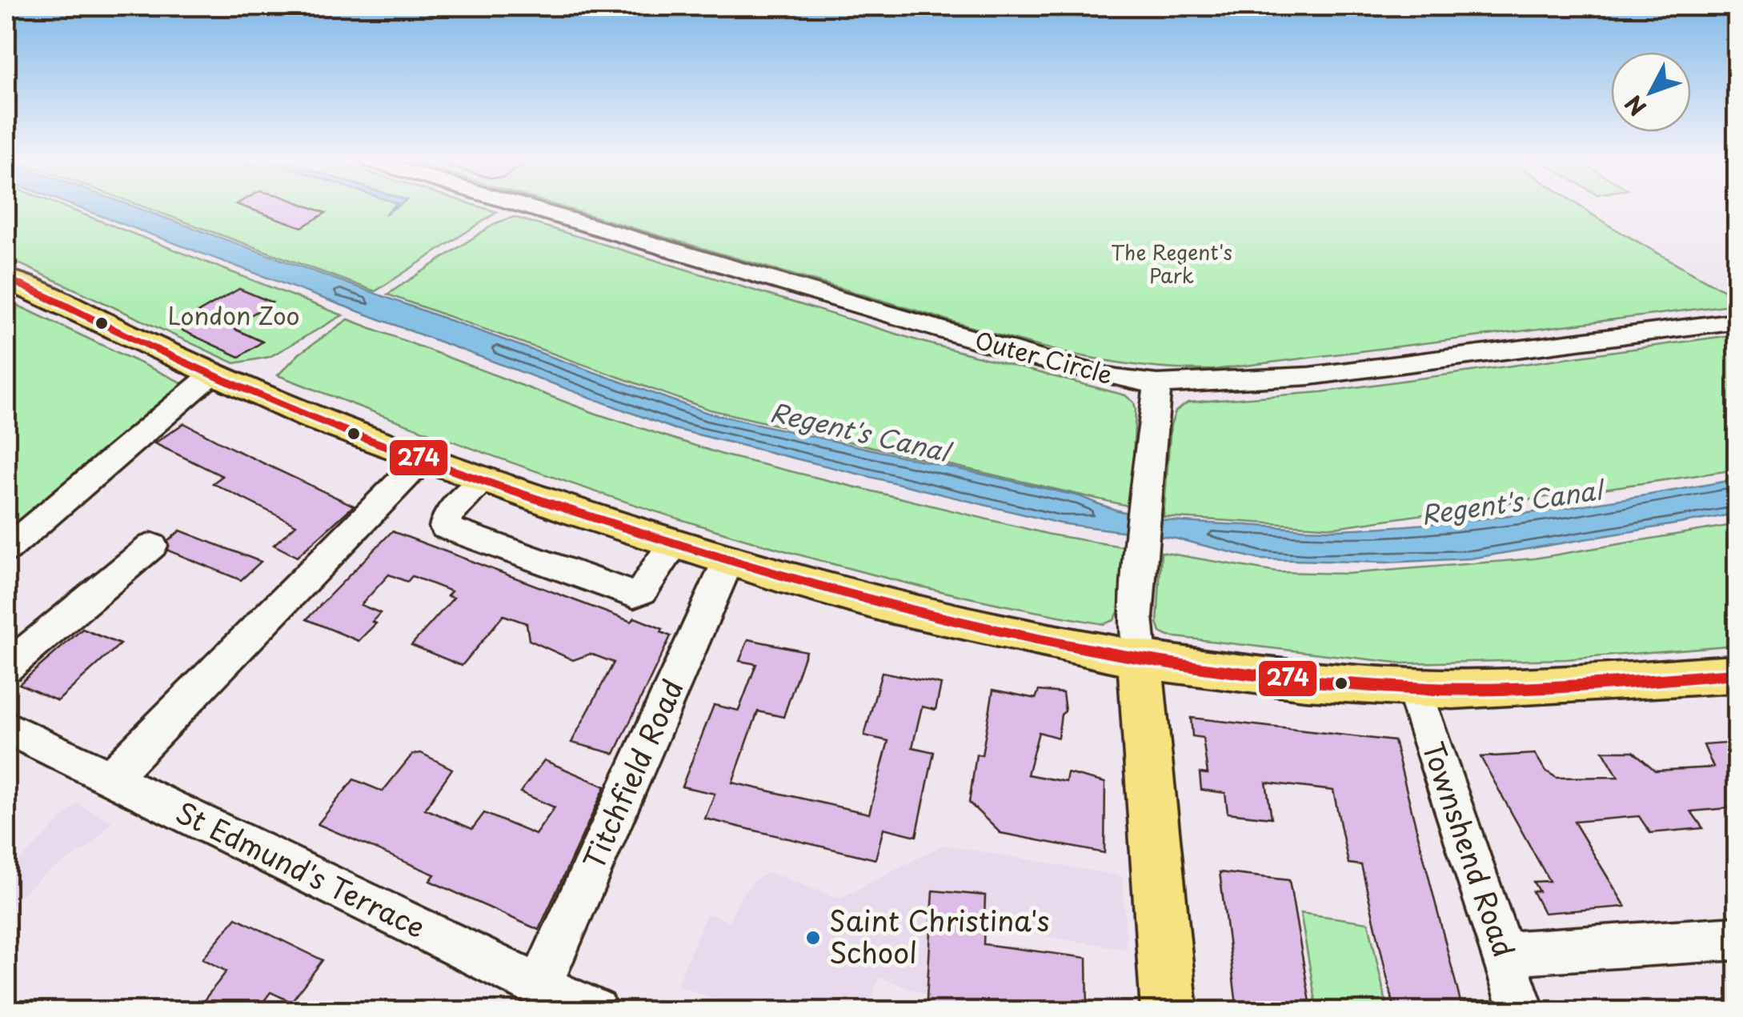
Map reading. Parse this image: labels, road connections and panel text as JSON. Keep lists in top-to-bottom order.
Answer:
{
  "streets": {
    "street": [
      "Outer Circle",
      "Titchfield Road",
      "Townshend Road",
      "St Edmund's Terrace"
    ]
  },
  "crossings": [
    ["Titchfield Road", "St Edmund's Terrace"]
  ],
  "water": ["Regent's Canal"],
  "parks": ["The Regent's Park", "London Zoo"],
  "places": ["Saint Christina's School"],
  "lines": ["transit line 274"],
  "north": "bottom left"
}
